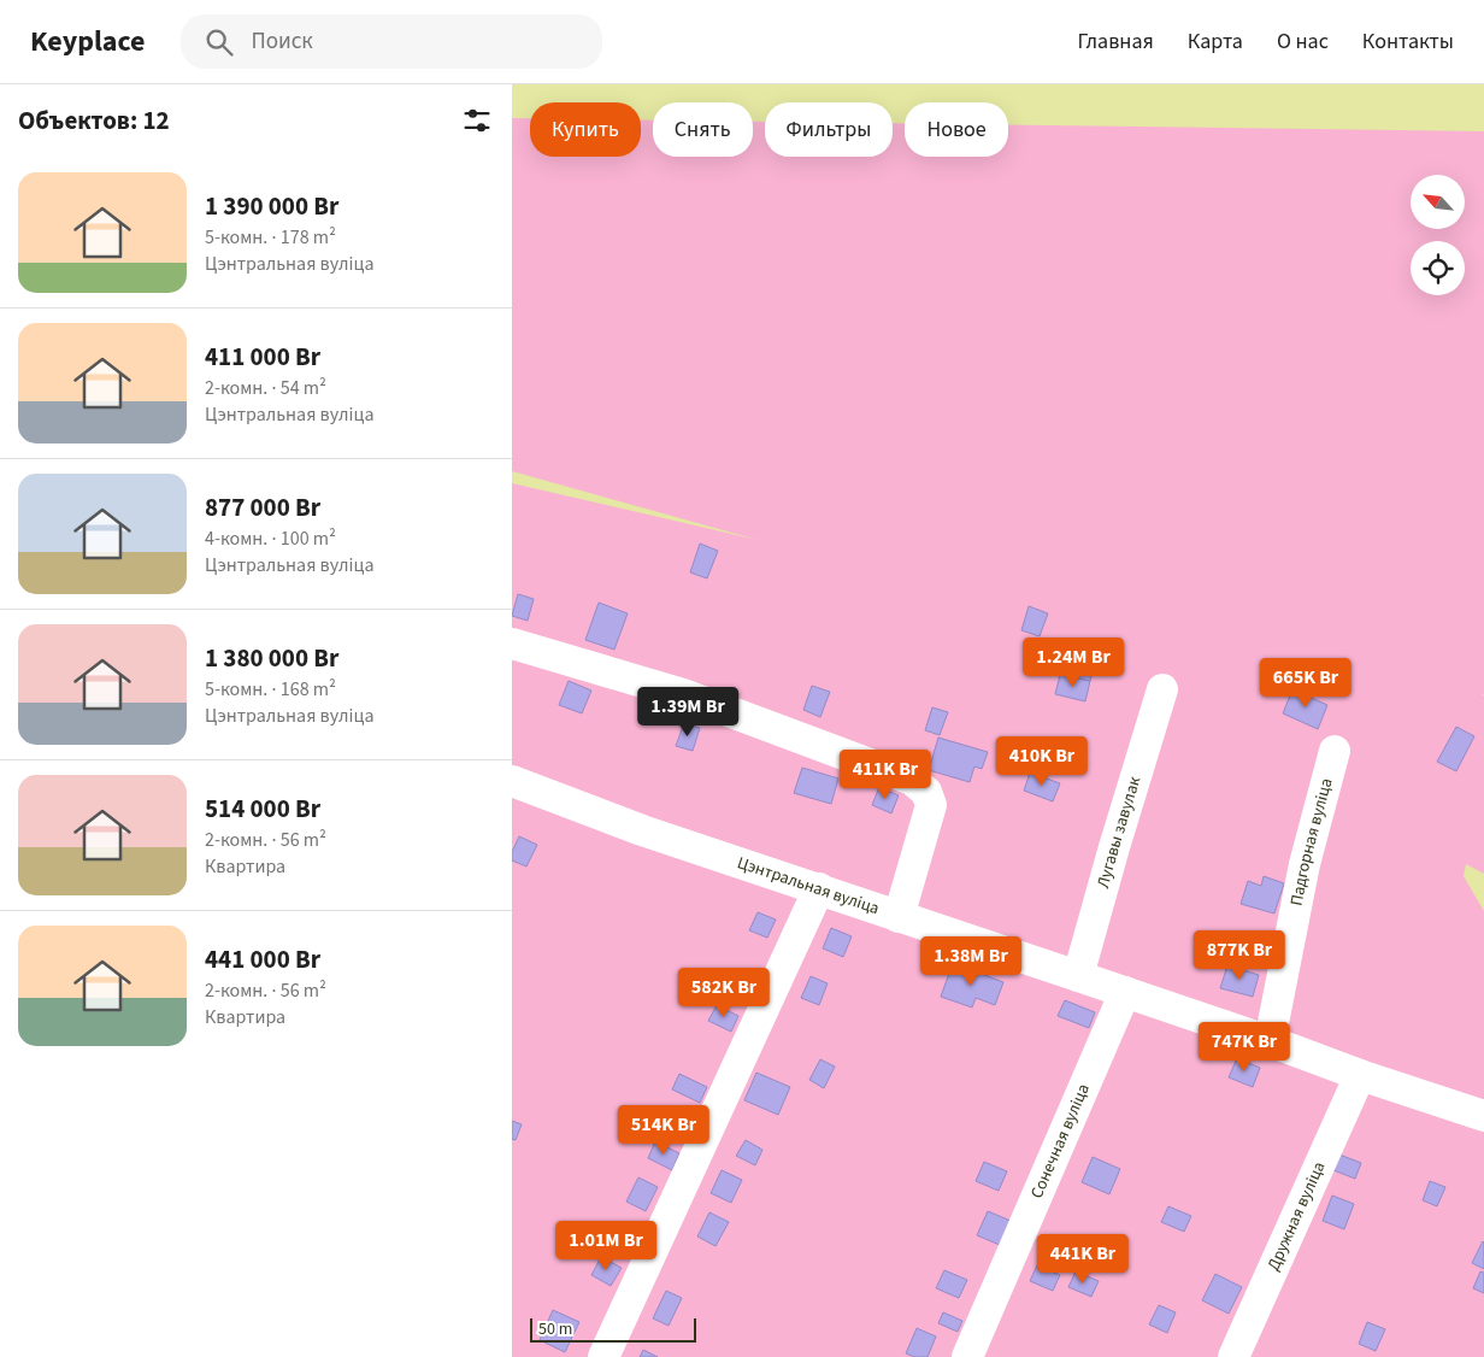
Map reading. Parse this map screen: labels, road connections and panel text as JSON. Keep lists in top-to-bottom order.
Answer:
{
  "streets": {
    "street": [
      "Лугавы завулак",
      "Падгорная вуліца",
      "Цэнтральная вуліца",
      "Сонечная вуліца",
      "Дружная вуліца"
    ]
  },
  "crossings": [
    ["Лугавы завулак", "Цэнтральная вуліца"],
    ["Падгорная вуліца", "Цэнтральная вуліца"],
    ["Цэнтральная вуліца", "Сонечная вуліца"],
    ["Цэнтральная вуліца", "Дружная вуліца"]
  ],
  "scale_bar": "50 m",
  "north": "top left",
  "page": {
    "header": "Keyplace",
    "search": "Поиск",
    "nav": [
      "Главная",
      "Карта",
      "О нас",
      "Контакты"
    ],
    "heading": "Объектов: 12",
    "chip": [
      "Купить",
      "Снять",
      "Фильтры",
      "Новое"
    ],
    "list": [
      {
        "name": "1 390 000 Br",
        "note": "5-комн. · 178 m² · Цэнтральная вуліца"
      },
      {
        "name": "411 000 Br",
        "note": "2-комн. · 54 m² · Цэнтральная вуліца"
      },
      {
        "name": "877 000 Br",
        "note": "4-комн. · 100 m² · Цэнтральная вуліца"
      },
      {
        "name": "1 380 000 Br",
        "note": "5-комн. · 168 m² · Цэнтральная вуліца"
      },
      {
        "name": "514 000 Br",
        "note": "2-комн. · 56 m² · Квартира"
      },
      {
        "name": "441 000 Br",
        "note": "2-комн. · 56 m² · Квартира"
      }
    ],
    "price": [
      "1.24M Br",
      "665K Br",
      "1.39M Br",
      "410K Br",
      "411K Br",
      "877K Br",
      "1.38M Br",
      "582K Br",
      "747K Br",
      "514K Br",
      "1.01M Br",
      "441K Br"
    ],
    "scale": "50 m"
  }
}
